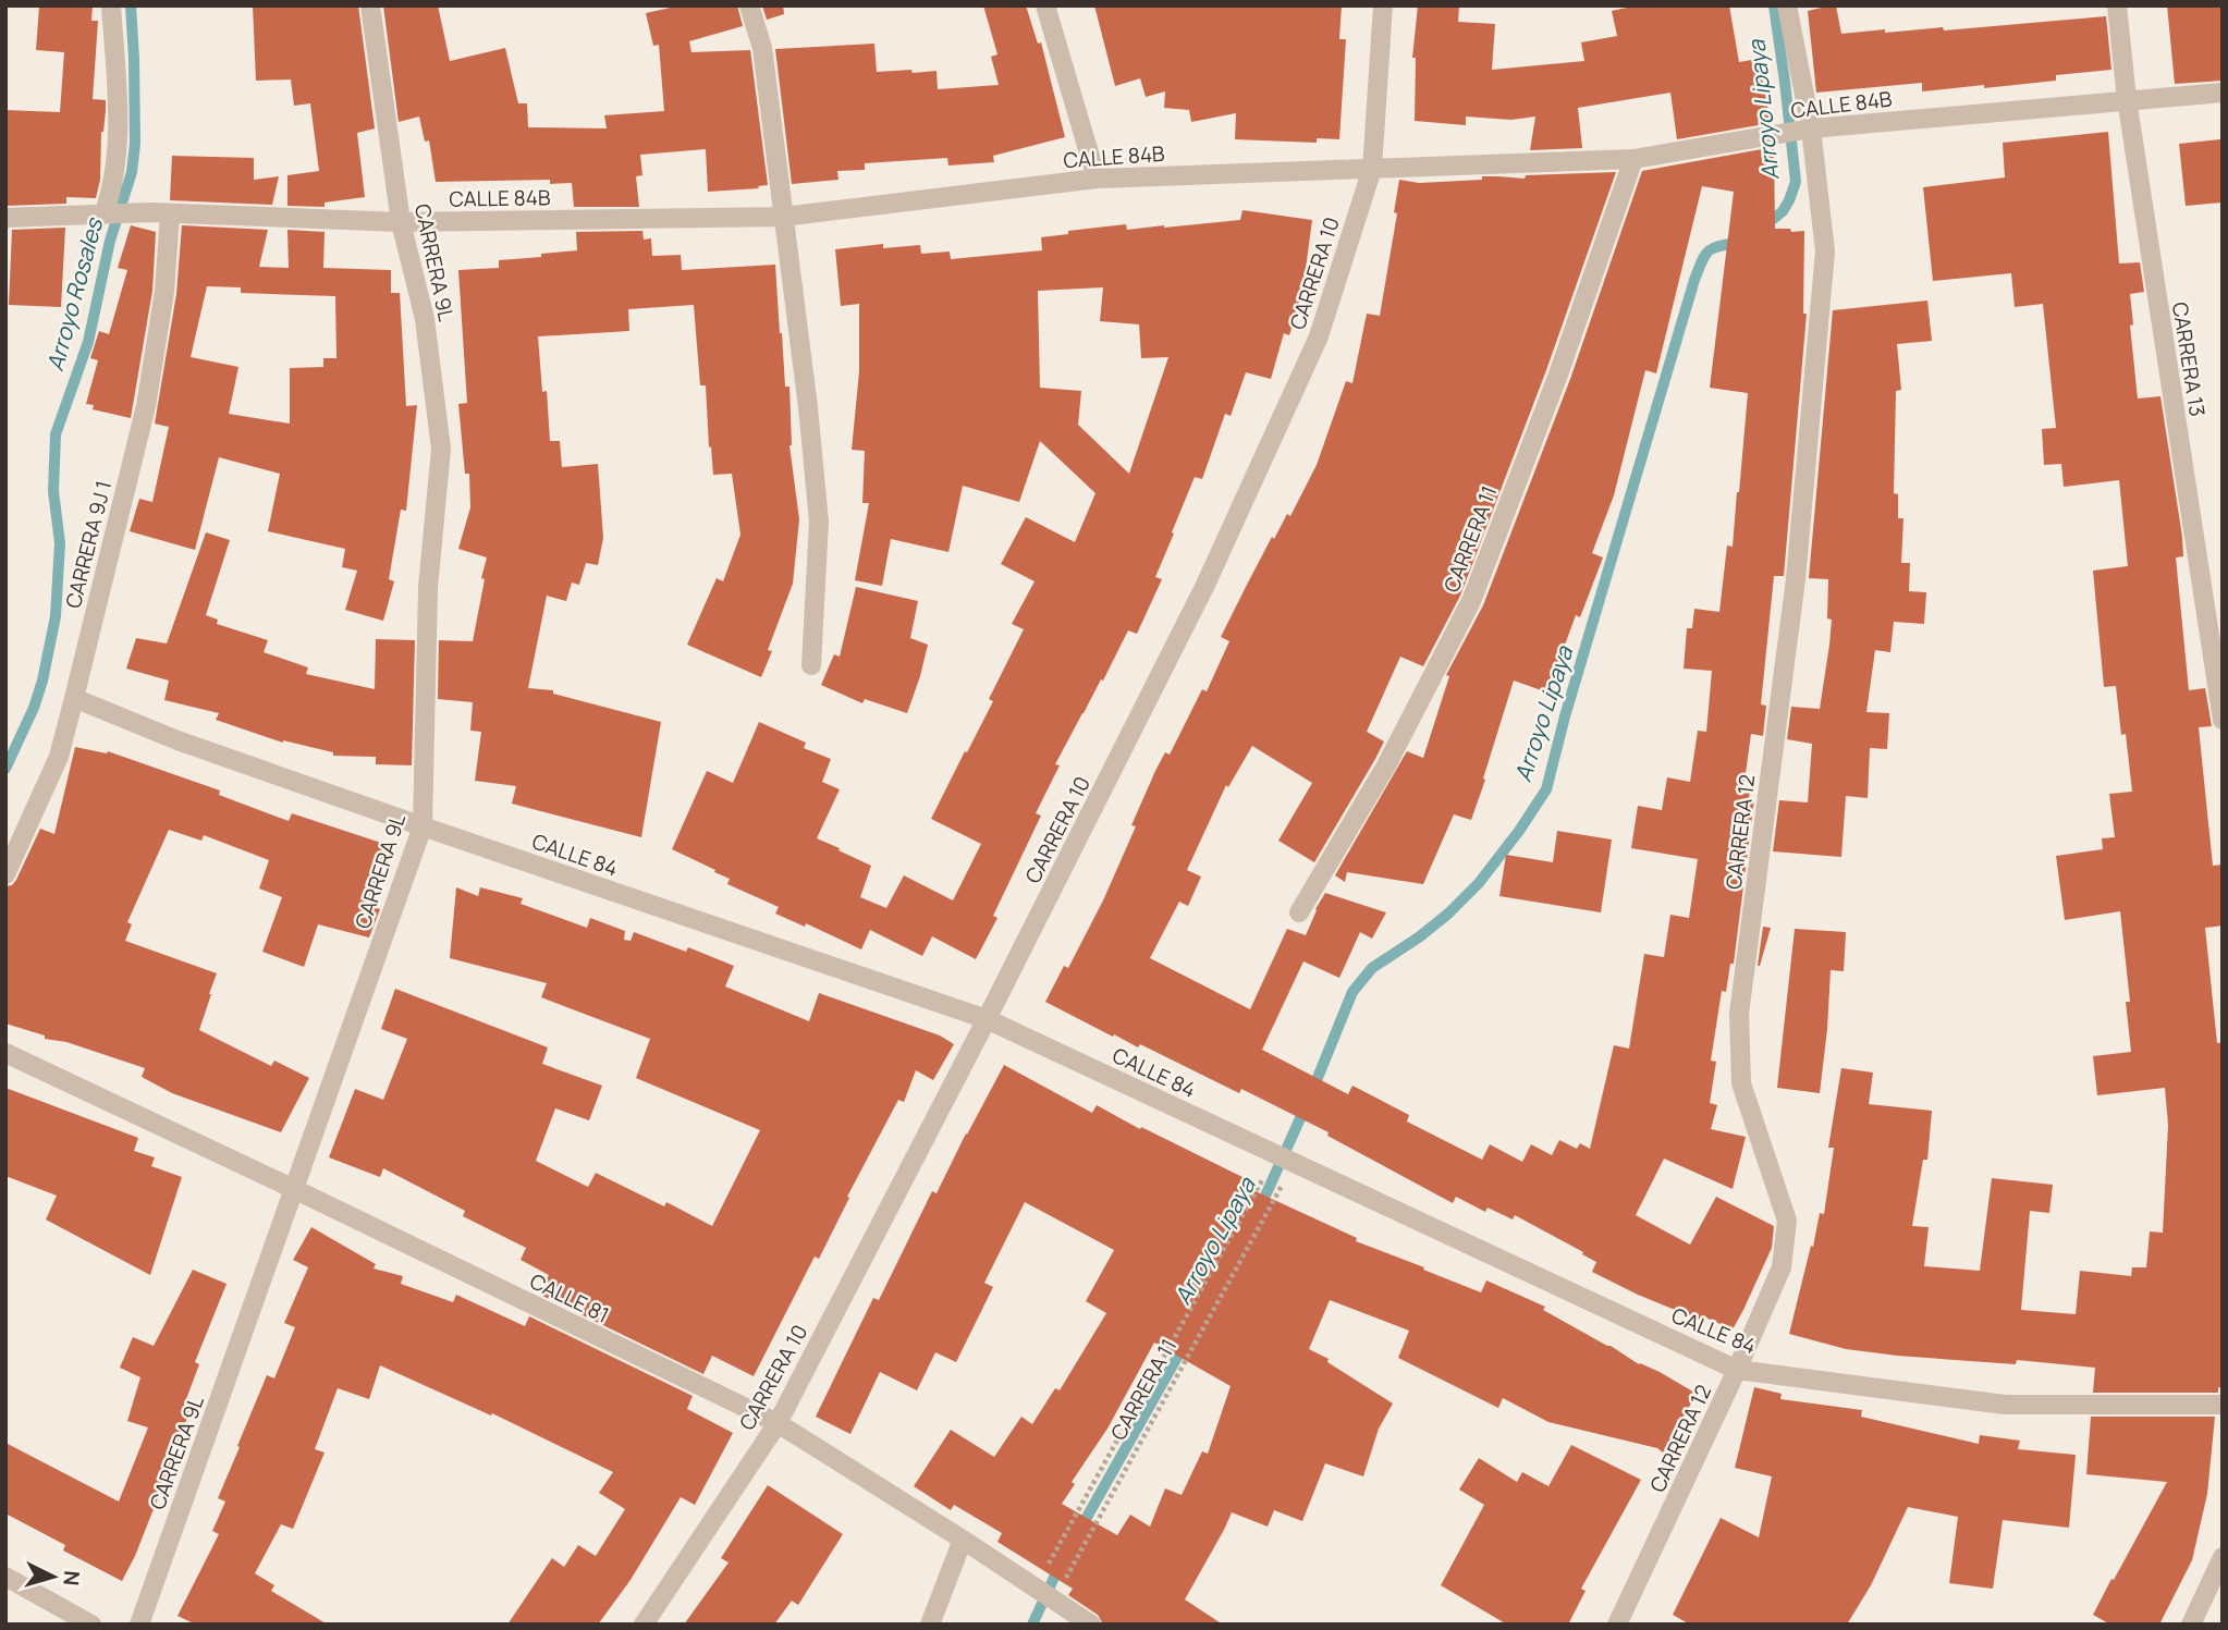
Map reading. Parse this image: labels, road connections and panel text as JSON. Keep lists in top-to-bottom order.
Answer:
{
  "streets": {
    "street": [
      "CALLE 84B",
      "CARRERA 9L",
      "CARRERA 10",
      "CARRERA 13",
      "CARRERA 11",
      "CARRERA 9J 1",
      "CARRERA 12",
      "CALLE 84",
      "CALLE 81"
    ]
  },
  "crossings": [
    ["CALLE 84B", "CARRERA 9L"],
    ["CALLE 84B", "CARRERA 10"],
    ["CALLE 84B", "CARRERA 13"],
    ["CALLE 84B", "CARRERA 11"],
    ["CALLE 84B", "CARRERA 9J 1"],
    ["CALLE 84B", "CARRERA 12"],
    ["CARRERA 9L", "CALLE 84"],
    ["CARRERA 9L", "CALLE 81"],
    ["CARRERA 10", "CALLE 84"],
    ["CARRERA 10", "CALLE 81"],
    ["CARRERA 11", "CALLE 84"],
    ["CARRERA 11", "CALLE 81"],
    ["CARRERA 9J 1", "CALLE 84"],
    ["CARRERA 12", "CALLE 84"]
  ],
  "water": ["Arroyo Lipaya", "Arroyo Rosales"],
  "north": "right"
}
